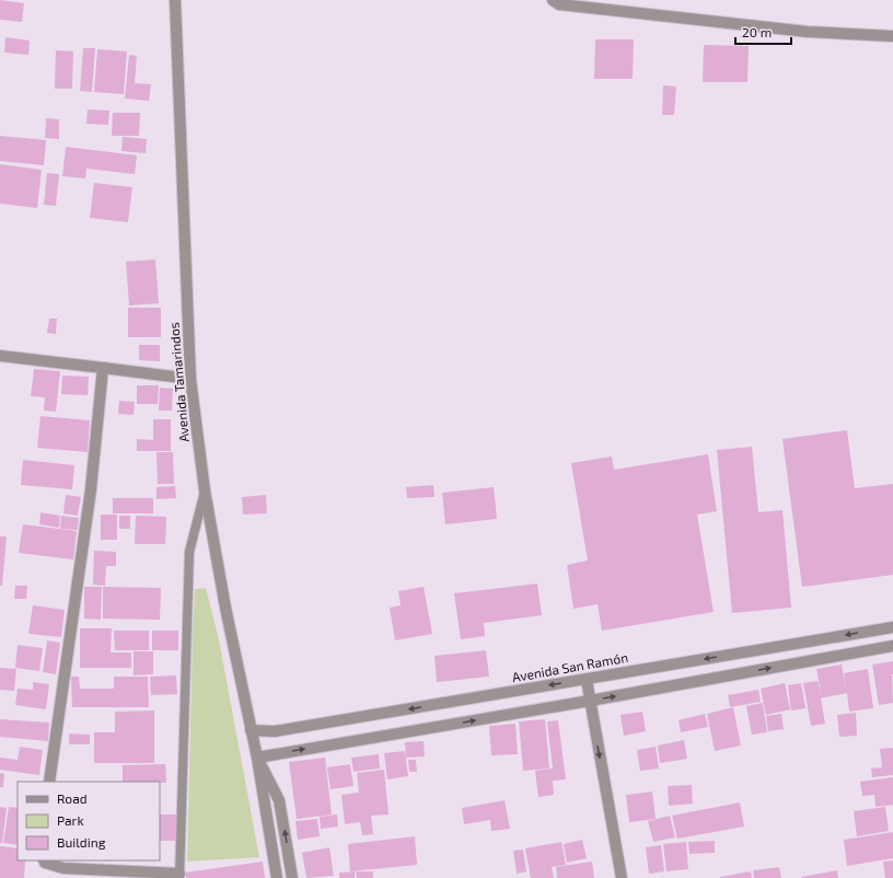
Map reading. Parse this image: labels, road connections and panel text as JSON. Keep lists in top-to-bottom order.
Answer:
{
  "streets": {
    "street": ["Avenida Tamarindos", "Avenida San Ramón"]
  },
  "crossings": [
    ["Avenida Tamarindos", "Avenida San Ramón"]
  ],
  "legend": ["Road", "Park", "Building"],
  "scale_bar": "20 m"
}
